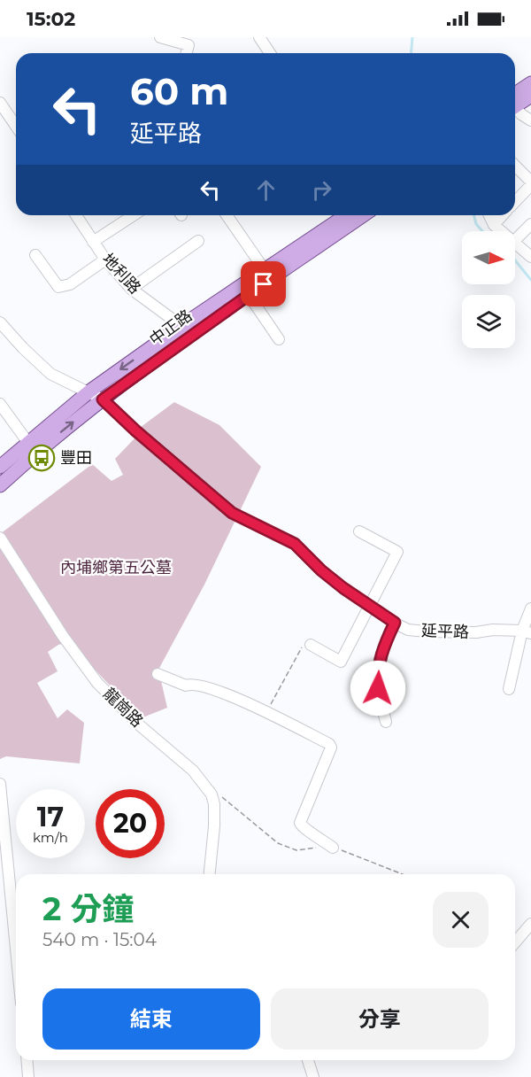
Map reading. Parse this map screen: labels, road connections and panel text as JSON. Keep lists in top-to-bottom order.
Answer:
{
  "streets": {
    "main road": ["中正路"],
    "street": ["地利路", "延平路", "龍崗路"]
  },
  "crossings": [
    ["地利路", "中正路"],
    ["中正路", "延平路"]
  ],
  "parks": ["內埔鄉第五公墓"],
  "places": {
    "bus stop": ["豐田"]
  },
  "north": "right",
  "page": {
    "status": "15:02",
    "turn": ["60 m", "延平路"],
    "speed": "17 km/h",
    "limit": "20",
    "heading": ["2 分鐘", "540 m · 15:04"],
    "buttons": ["結束", "分享"]
  }
}
